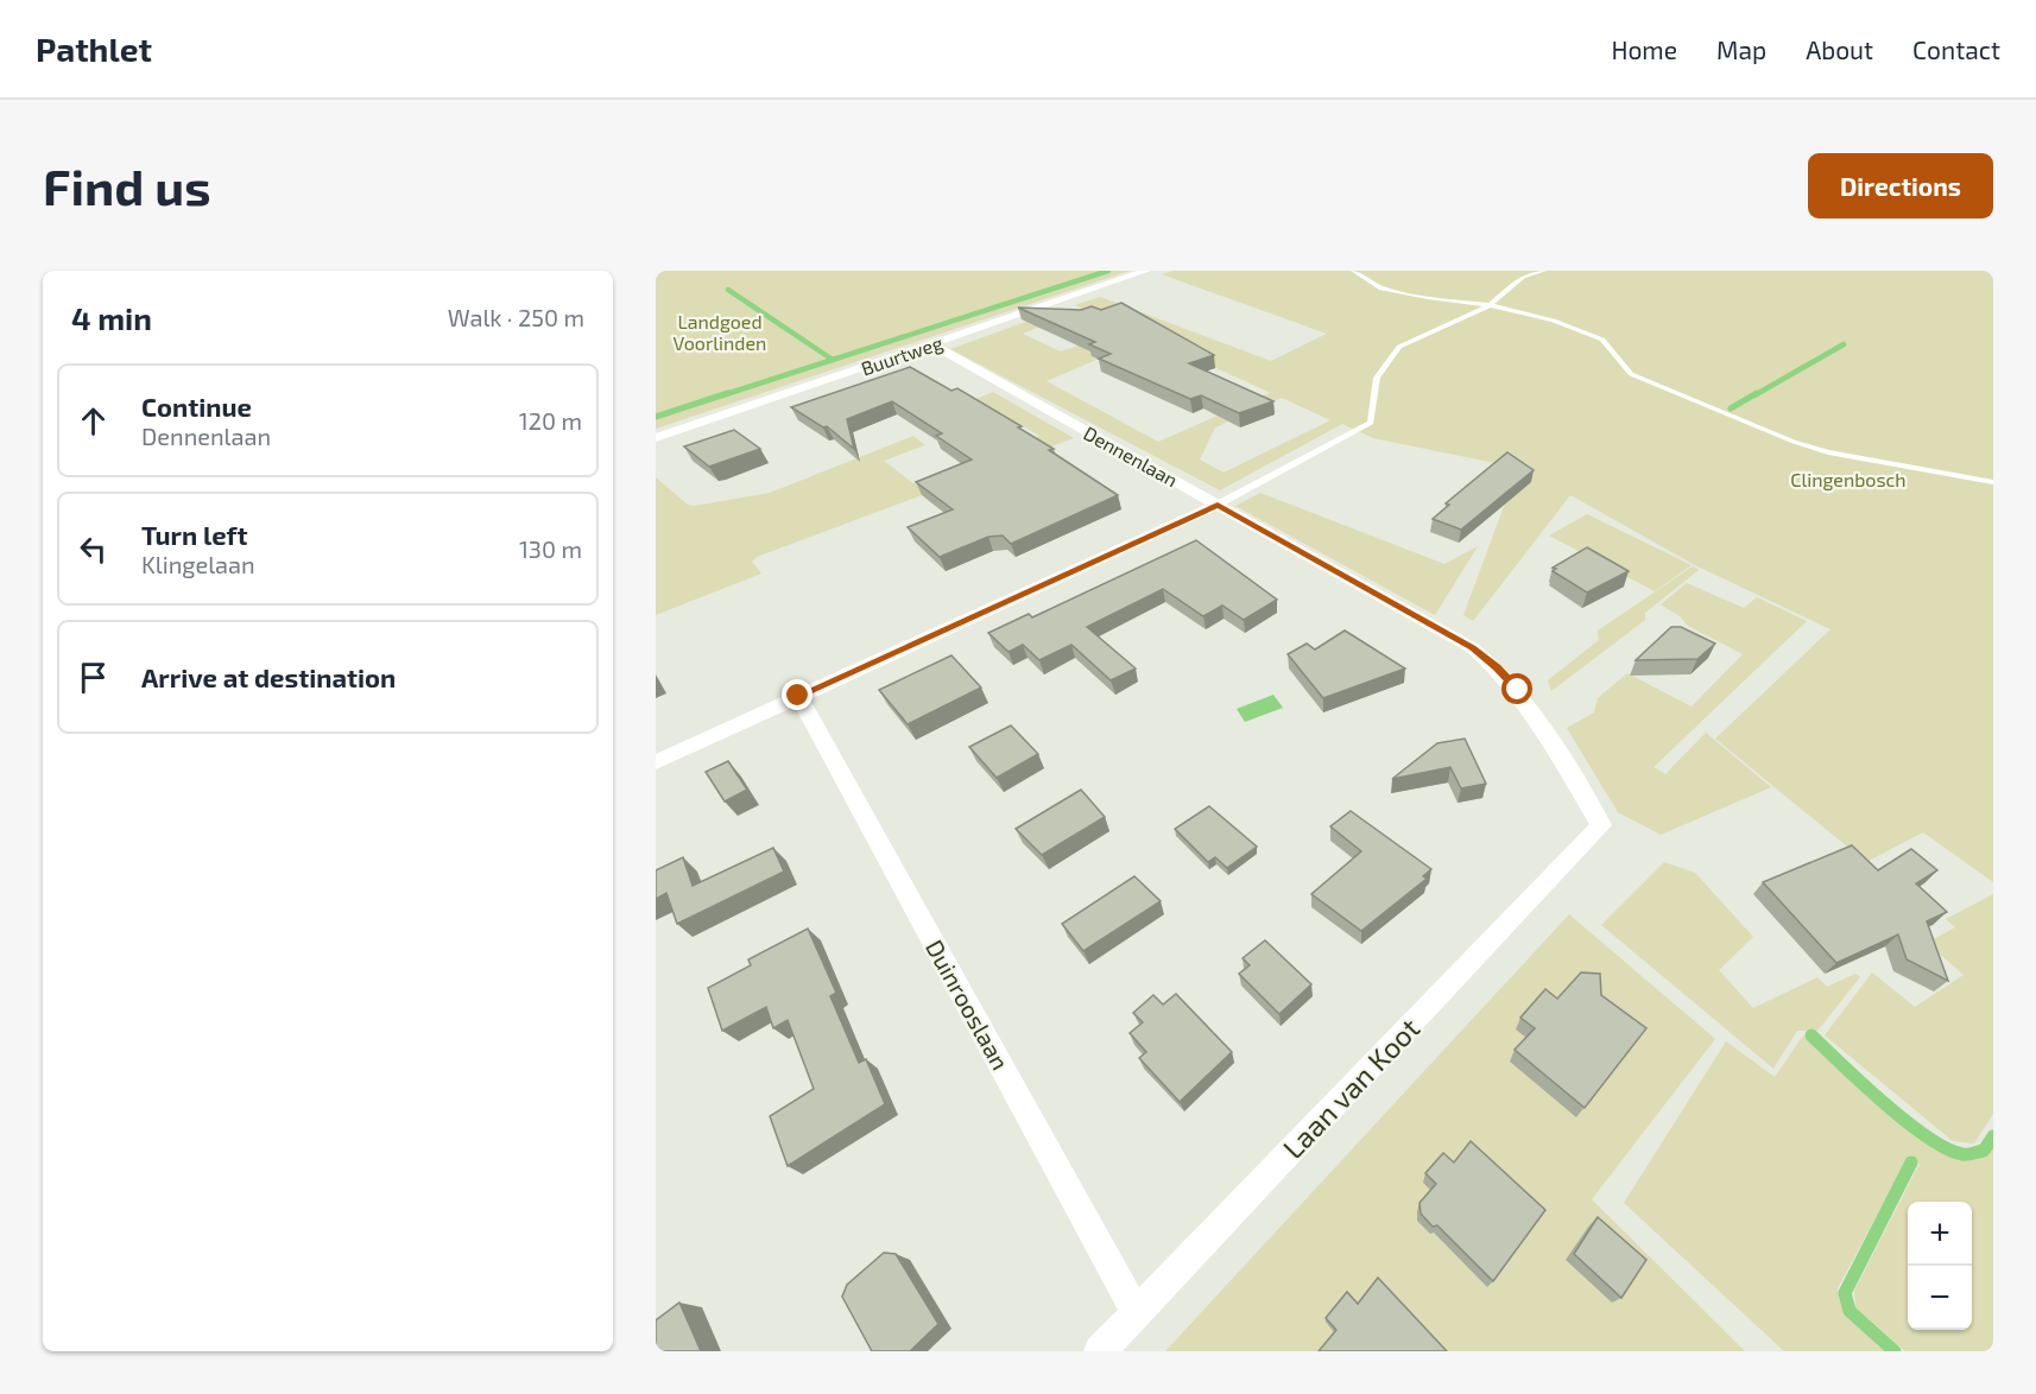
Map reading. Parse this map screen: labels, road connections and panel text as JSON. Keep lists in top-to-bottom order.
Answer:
{
  "streets": {
    "street": [
      "Buurtweg",
      "Dennenlaan",
      "Duinrooslaan",
      "Laan van Koot"
    ]
  },
  "crossings": [
    ["Buurtweg", "Dennenlaan"],
    ["Dennenlaan", "Laan van Koot"],
    ["Duinrooslaan", "Laan van Koot"]
  ],
  "parks": ["Landgoed Voorlinden", "Clingenbosch"],
  "page": {
    "header": "Pathlet",
    "nav": [
      "Home",
      "Map",
      "About",
      "Contact"
    ],
    "buttons": "Directions",
    "title": "Find us",
    "heading": ["4 min", "Walk · 250 m"],
    "list": [
      ["Continue", "Dennenlaan", "120 m"],
      ["Turn left", "Klingelaan", "130 m"],
      "Arrive at destination"
    ],
    "map_buttons": ["+", "−"]
  }
}
